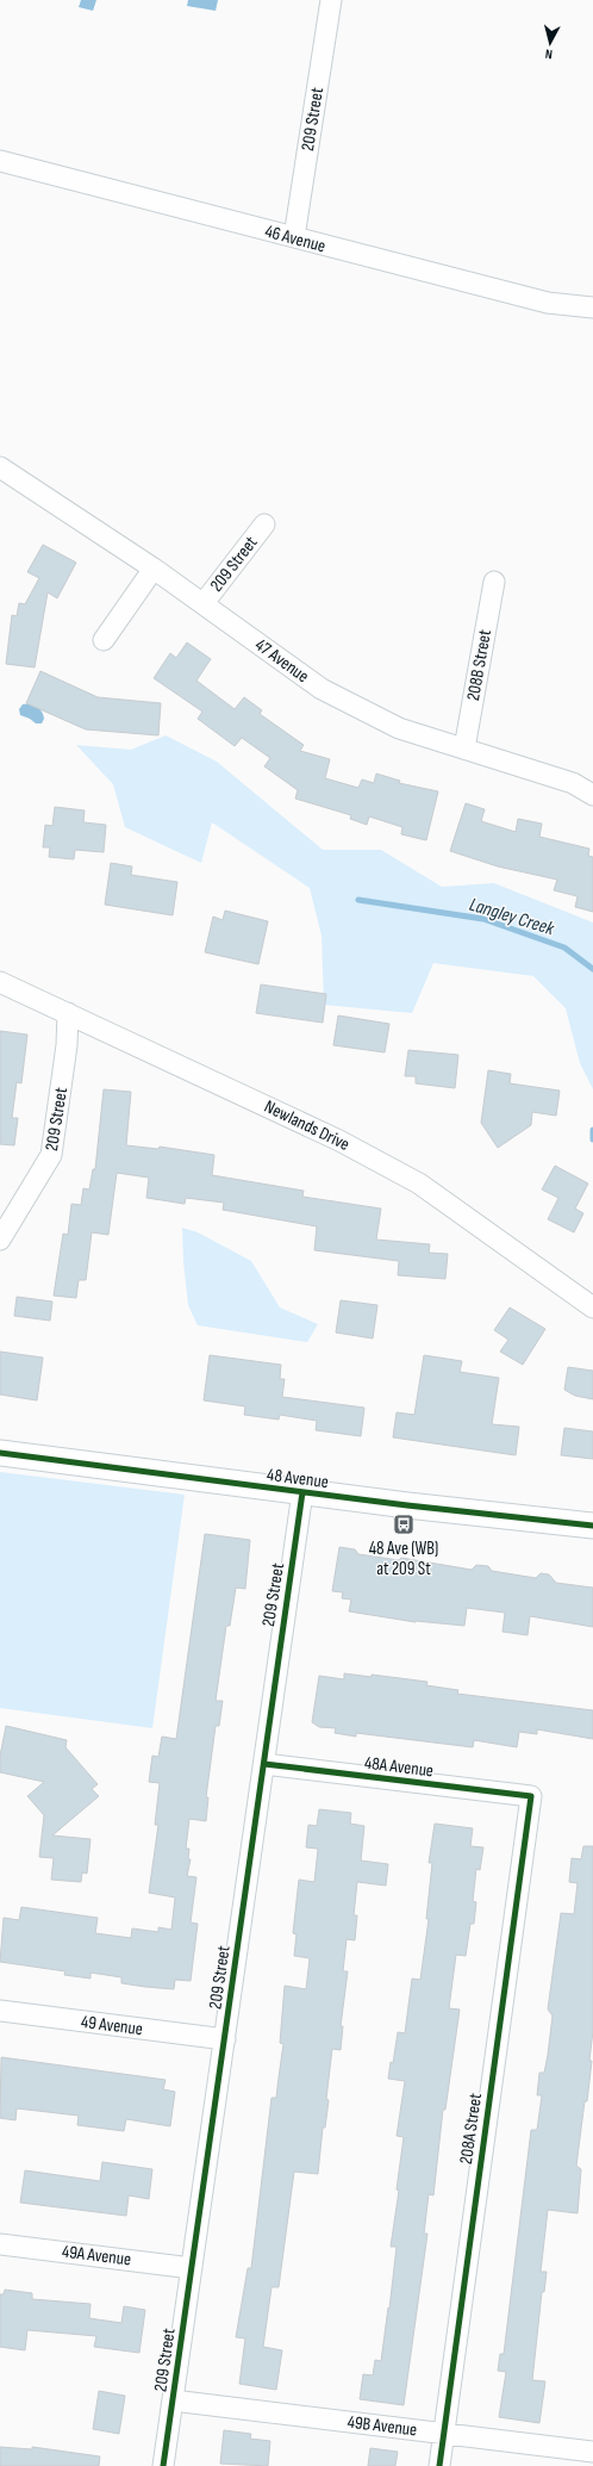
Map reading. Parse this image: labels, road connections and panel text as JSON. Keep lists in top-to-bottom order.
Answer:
{
  "streets": {
    "main road": ["48 Avenue"],
    "street": [
      "209 Street",
      "46 Avenue",
      "47 Avenue",
      "208B Street",
      "Newlands Drive",
      "48A Avenue",
      "49 Avenue",
      "208A Street",
      "49A Avenue",
      "49B Avenue"
    ]
  },
  "crossings": [
    ["209 Street", "46 Avenue"],
    ["209 Street", "47 Avenue"],
    ["209 Street", "Newlands Drive"],
    ["209 Street", "48 Avenue"],
    ["209 Street", "48A Avenue"],
    ["209 Street", "49 Avenue"],
    ["209 Street", "49A Avenue"],
    ["209 Street", "49B Avenue"],
    ["47 Avenue", "208B Street"],
    ["48A Avenue", "208A Street"],
    ["208A Street", "49B Avenue"]
  ],
  "water": ["Langley Creek"],
  "places": {
    "bus stop": ["48 Ave (WB) at 209 St"]
  },
  "north": "bottom"
}
